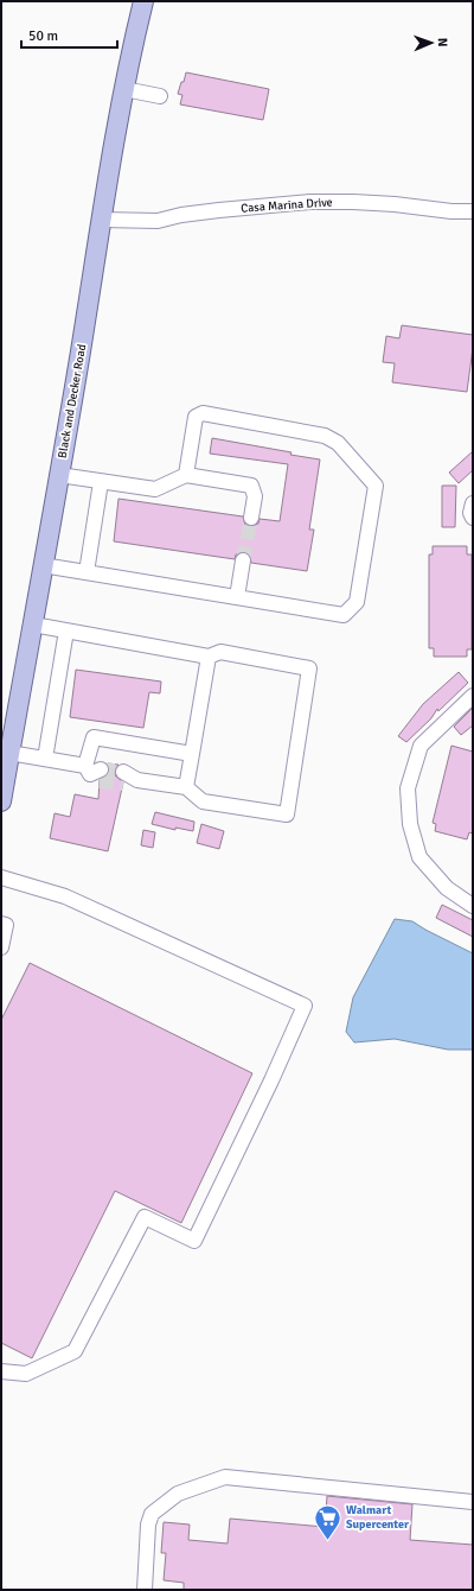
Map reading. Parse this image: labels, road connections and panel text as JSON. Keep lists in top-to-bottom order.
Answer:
{
  "streets": {
    "main road": ["Black and Decker Road"],
    "street": ["Casa Marina Drive"]
  },
  "crossings": [
    ["Casa Marina Drive", "Black and Decker Road"]
  ],
  "places": {
    "supermarket": ["Walmart Supercenter"]
  },
  "scale_bar": "50 m",
  "north": "right"
}
